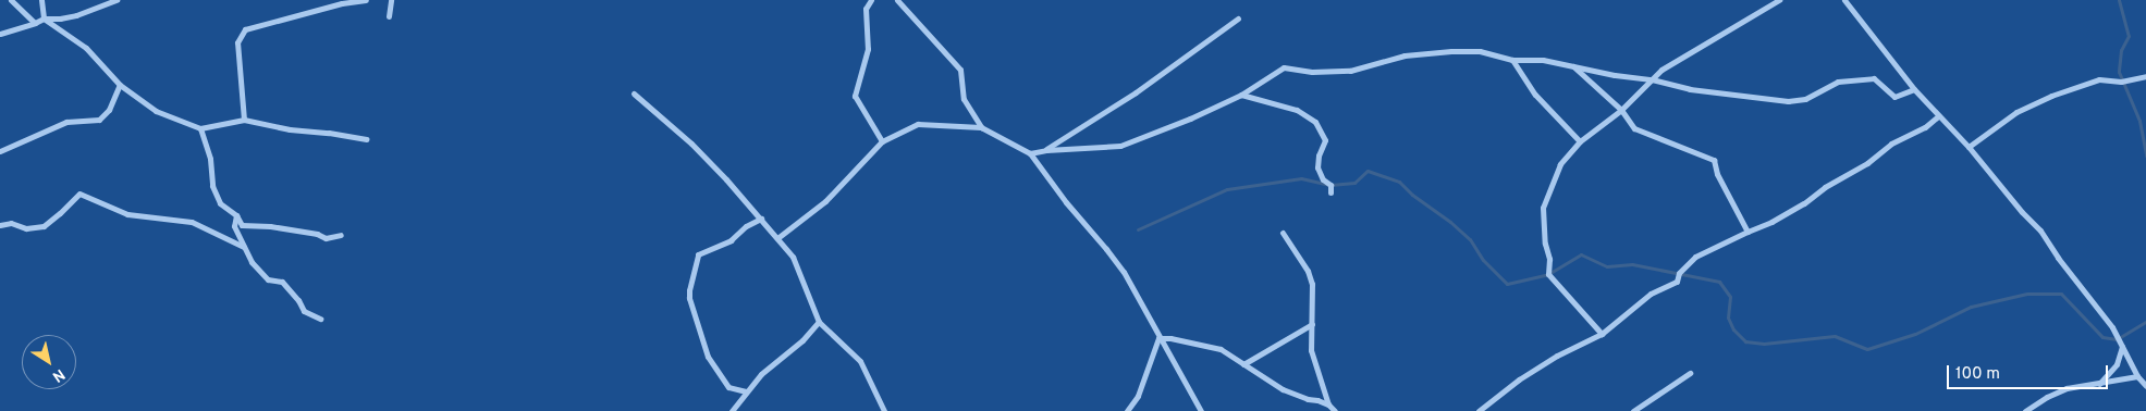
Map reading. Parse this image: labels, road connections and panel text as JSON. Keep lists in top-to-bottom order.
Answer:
{
  "scale_bar": "100 m",
  "north": "bottom right"
}
